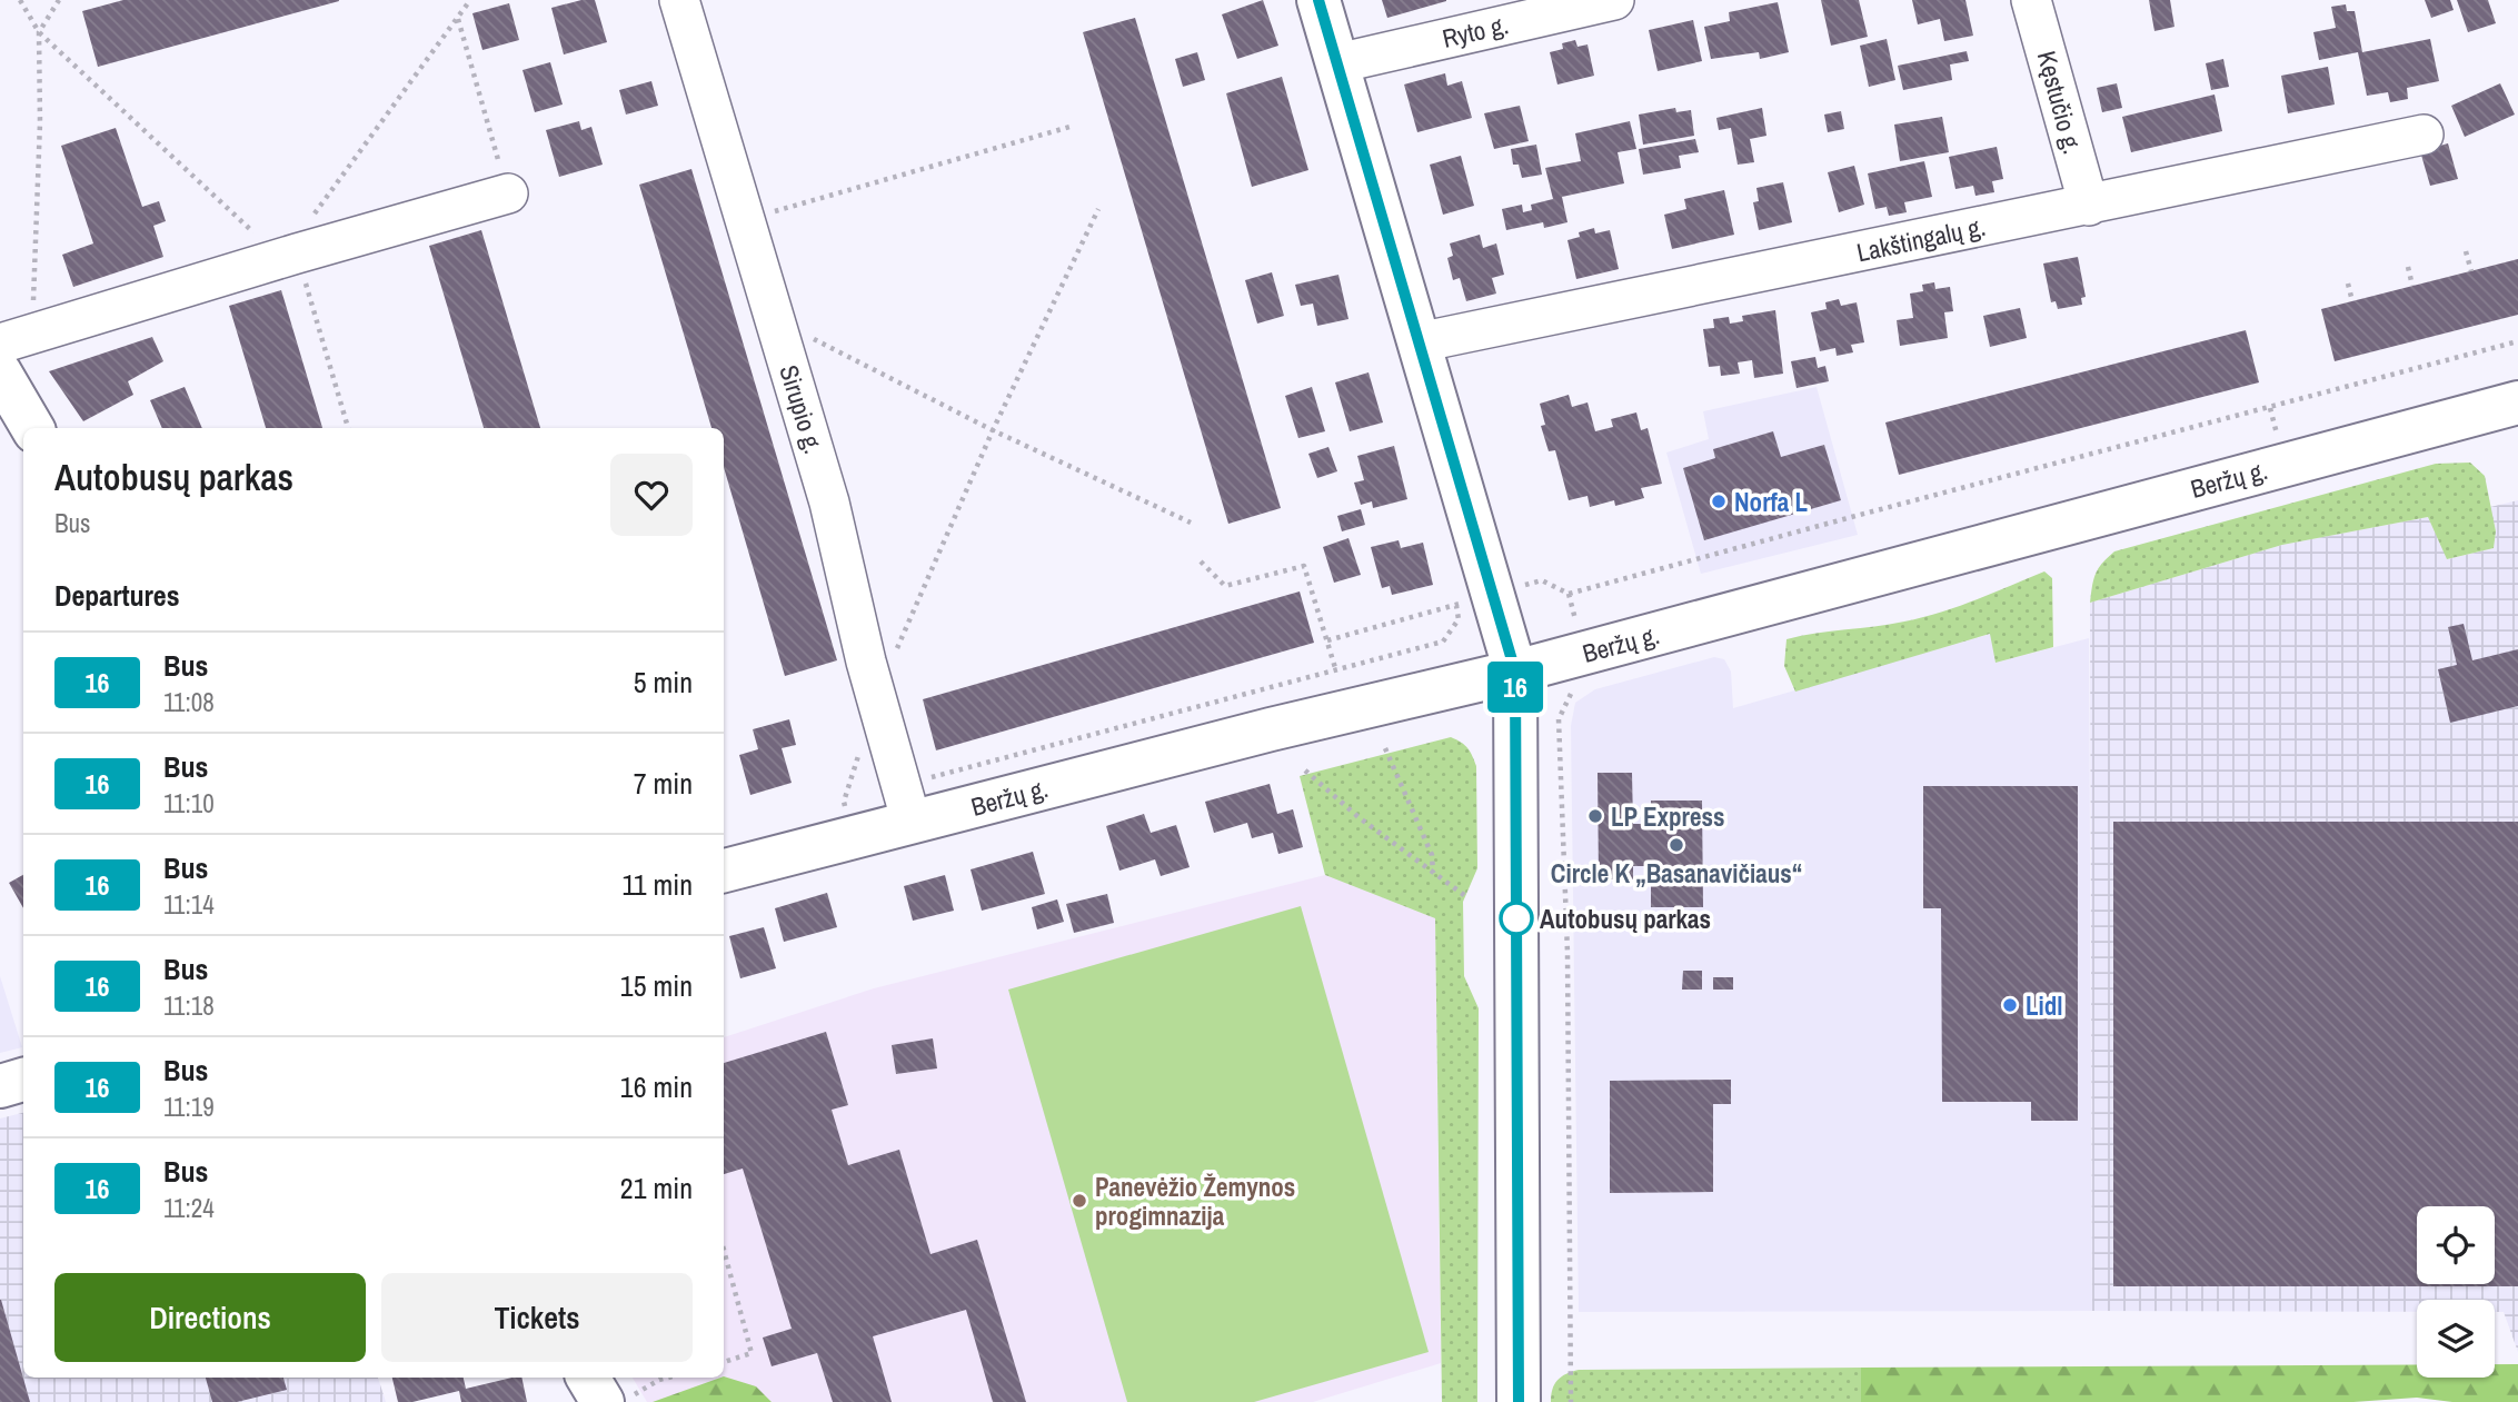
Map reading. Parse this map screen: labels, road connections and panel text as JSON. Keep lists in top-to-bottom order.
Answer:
{
  "streets": {
    "main road": ["Beržų g."],
    "street": [
      "Ryto g.",
      "Kęstučio g.",
      "Lakštingalų g.",
      "Sirupio g."
    ]
  },
  "crossings": [
    ["Kęstučio g.", "Lakštingalų g."],
    ["Sirupio g.", "Beržų g."]
  ],
  "places": [
    "Norfa L",
    "LP Express",
    "Circle K „Basanavičiaus“",
    "Autobusų parkas",
    "Lidl",
    "Panevėžio Žemynos progimnazija"
  ],
  "lines": ["bus line 16"],
  "page": {
    "on_map": "16",
    "heading": [
      ["Autobusų parkas", "Bus"],
      "Departures"
    ],
    "list": [
      {
        "mark": "16",
        "name": "Bus",
        "note": "11:08",
        "value": "5 min"
      },
      {
        "mark": "16",
        "name": "Bus",
        "note": "11:10",
        "value": "7 min"
      },
      {
        "mark": "16",
        "name": "Bus",
        "note": "11:14",
        "value": "11 min"
      },
      {
        "mark": "16",
        "name": "Bus",
        "note": "11:18",
        "value": "15 min"
      },
      {
        "mark": "16",
        "name": "Bus",
        "note": "11:19",
        "value": "16 min"
      },
      {
        "mark": "16",
        "name": "Bus",
        "note": "11:24",
        "value": "21 min"
      }
    ],
    "buttons": ["Directions", "Tickets"]
  }
}
